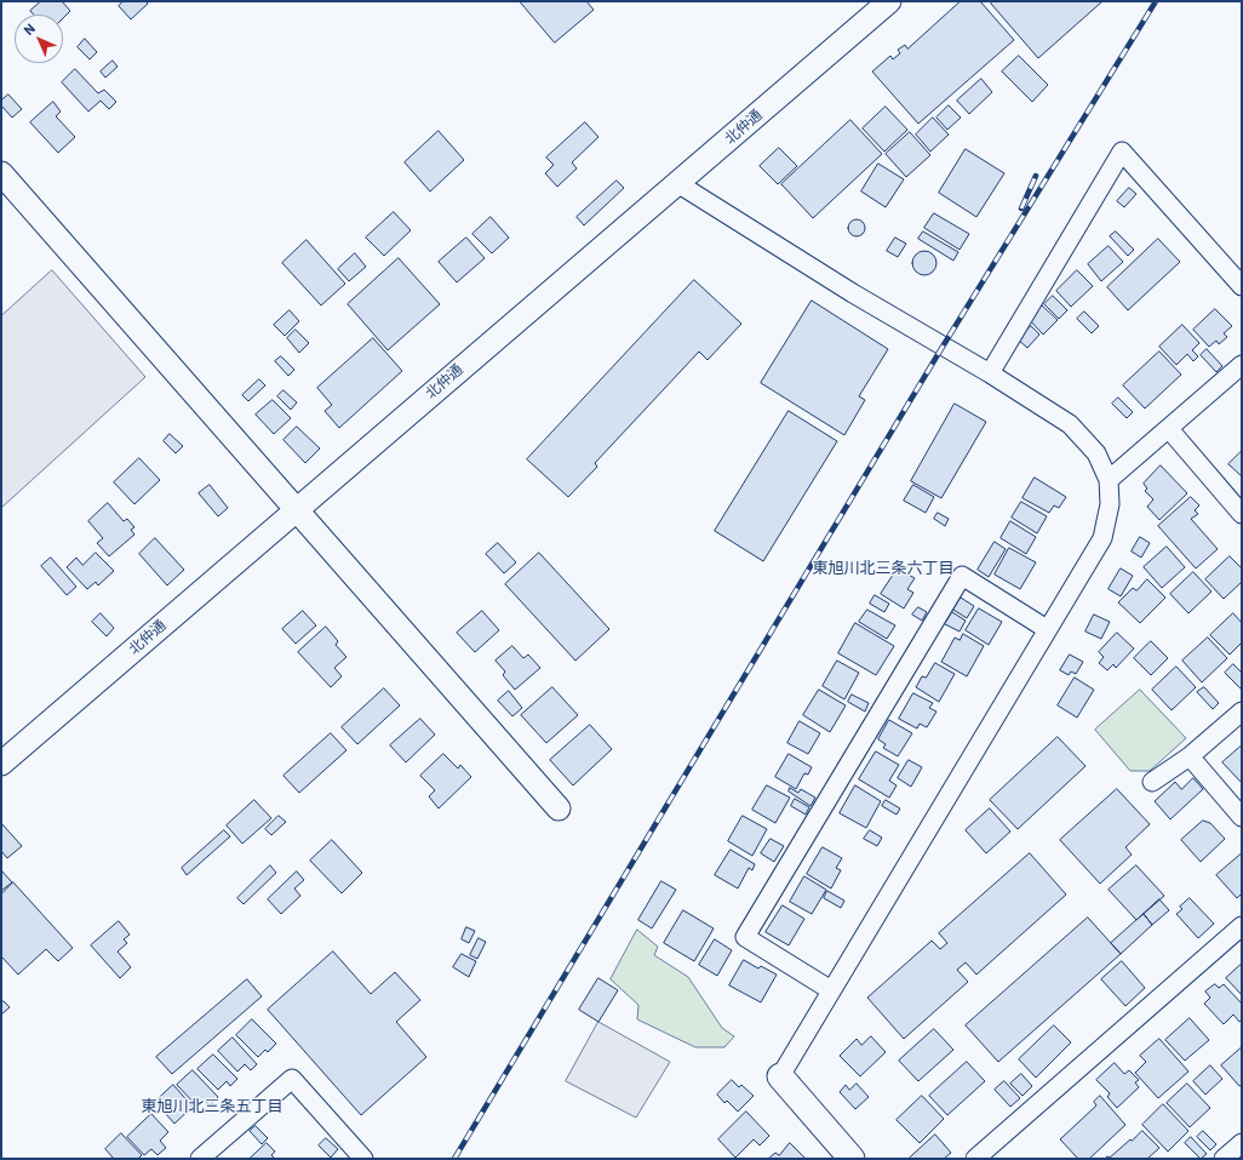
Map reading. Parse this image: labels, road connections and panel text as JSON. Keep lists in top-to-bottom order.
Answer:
{
  "streets": {
    "street": ["北仲通"]
  },
  "districts": ["東旭川北三条六丁目", "東旭川北三条五丁目"],
  "north": "top left"
}
